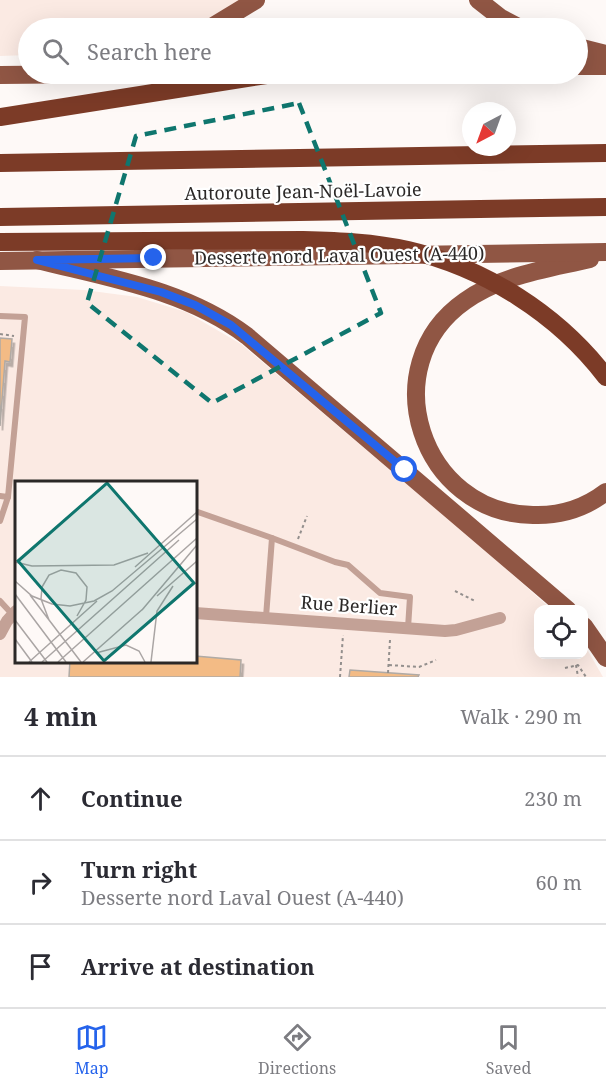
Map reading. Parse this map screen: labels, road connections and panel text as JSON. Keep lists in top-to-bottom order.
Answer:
{
  "streets": {
    "highway": ["Autoroute Jean-Noël-Lavoie"],
    "main road": ["Desserte nord Laval Ouest (A-440)"],
    "street": ["Rue Berlier"]
  },
  "north": "bottom left",
  "page": {
    "search": "Search here",
    "heading": ["4 min", "Walk · 290 m"],
    "list": [
      ["Continue", "230 m"],
      ["Turn right", "Desserte nord Laval Ouest (A-440)", "60 m"],
      "Arrive at destination"
    ],
    "nav": ["Map", "Directions", "Saved"]
  }
}
